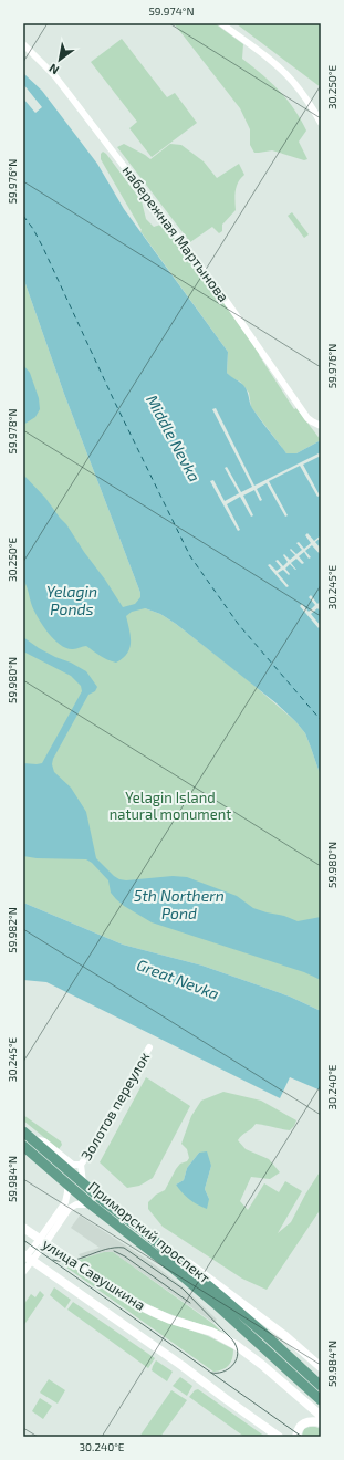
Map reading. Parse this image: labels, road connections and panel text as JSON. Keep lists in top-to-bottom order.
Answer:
{
  "streets": {
    "main road": ["Приморский проспект", "улица Савушкина"],
    "street": ["набережная Мартынова", "Золотов переулок"]
  },
  "crossings": [
    ["Золотов переулок", "Приморский проспект"]
  ],
  "water": [
    "Middle Nevka",
    "Yelagin Ponds",
    "5th Northern Pond",
    "Great Nevka"
  ],
  "parks": ["Yelagin Island natural monument"],
  "north": "bottom left",
  "coordinates": [
    "59.974°N",
    "30.250°E",
    "59.976°N",
    "59.978°N",
    "30.245°E",
    "59.980°N",
    "59.982°N",
    "30.240°E",
    "59.984°N"
  ]
}
